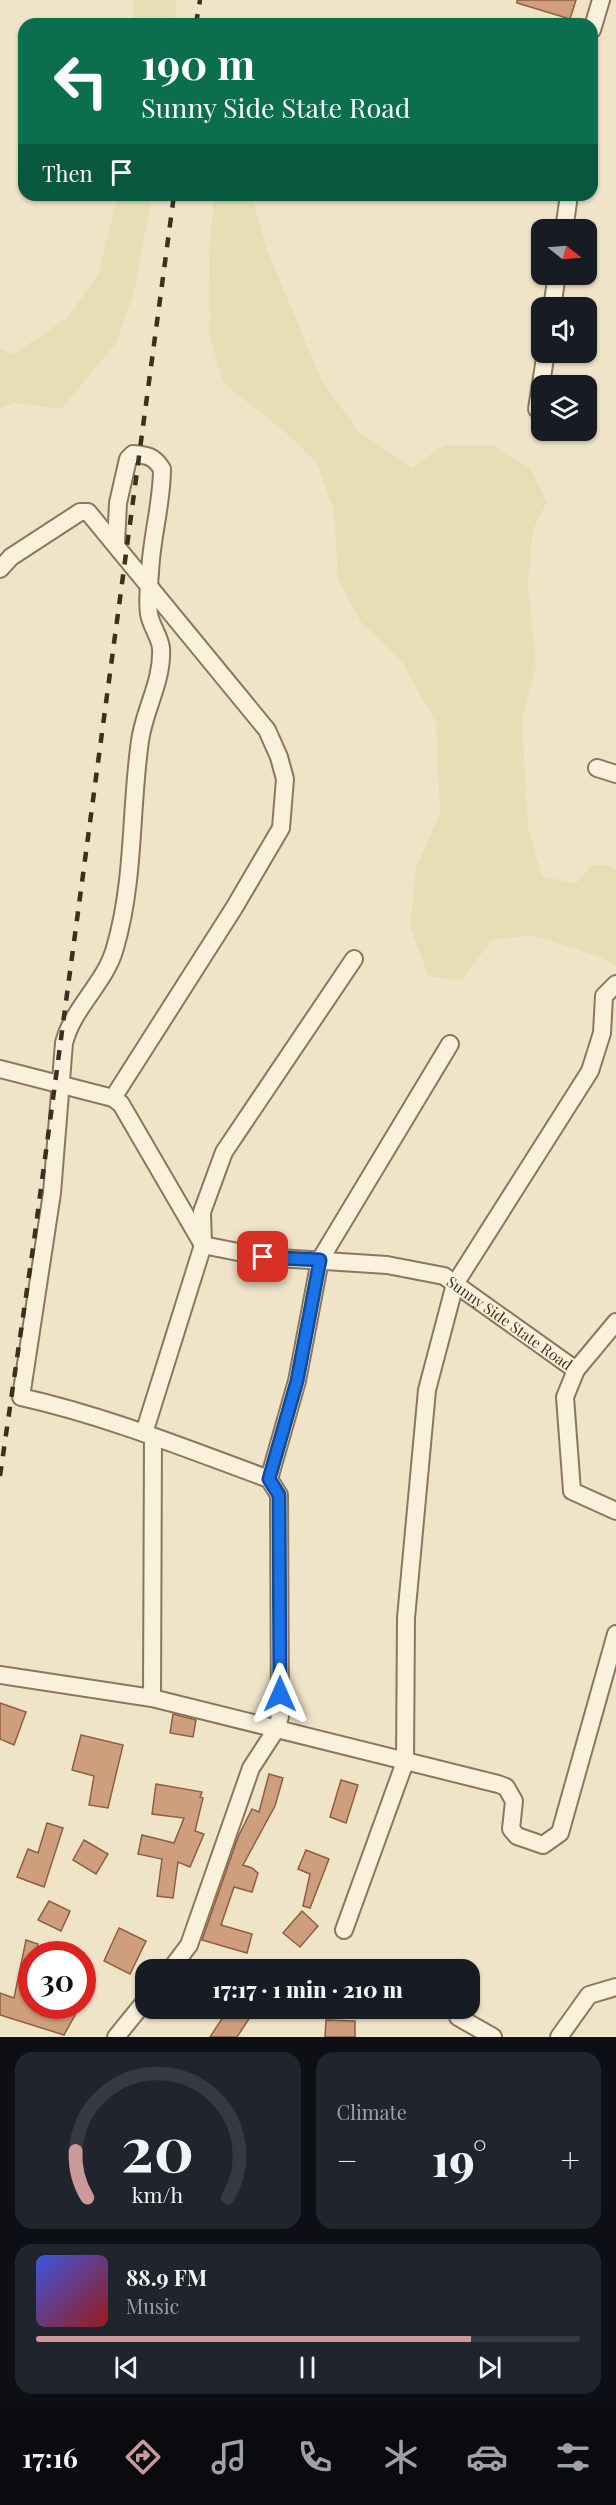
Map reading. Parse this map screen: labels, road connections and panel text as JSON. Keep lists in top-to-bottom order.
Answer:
{
  "streets": {
    "street": ["Sunny Side State Road"]
  },
  "north": "right",
  "page": {
    "turn": ["190 m", "Sunny Side State Road"],
    "then": "Then",
    "limit": "30",
    "trip": "17:17 · 1 min · 210 m",
    "tile": "Climate",
    "heat": ["−", "19°", "+"],
    "song": ["88.9 FM", "Music"],
    "tabs": "17:16",
    "gauge": ["20", "km/h"]
  }
}
